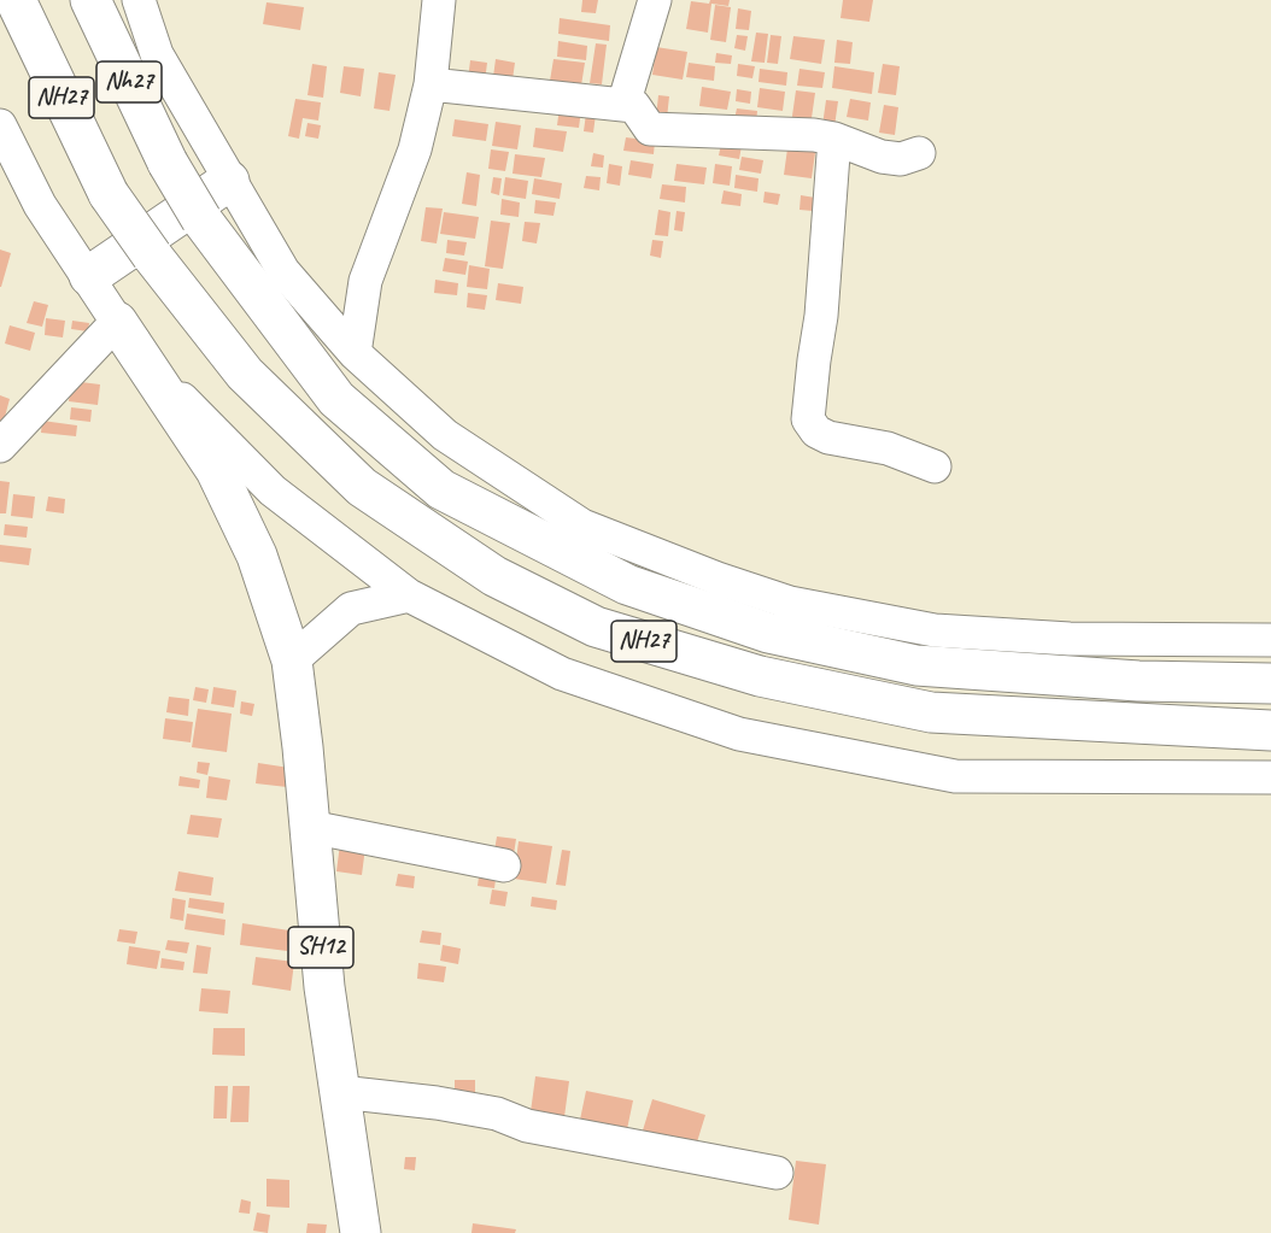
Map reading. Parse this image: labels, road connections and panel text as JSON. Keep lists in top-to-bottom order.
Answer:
{
  "streets": {
    "main road": ["Nh27", "NH27", "SH12"]
  },
  "crossings": [
    ["Nh27", "NH27"]
  ]
}
